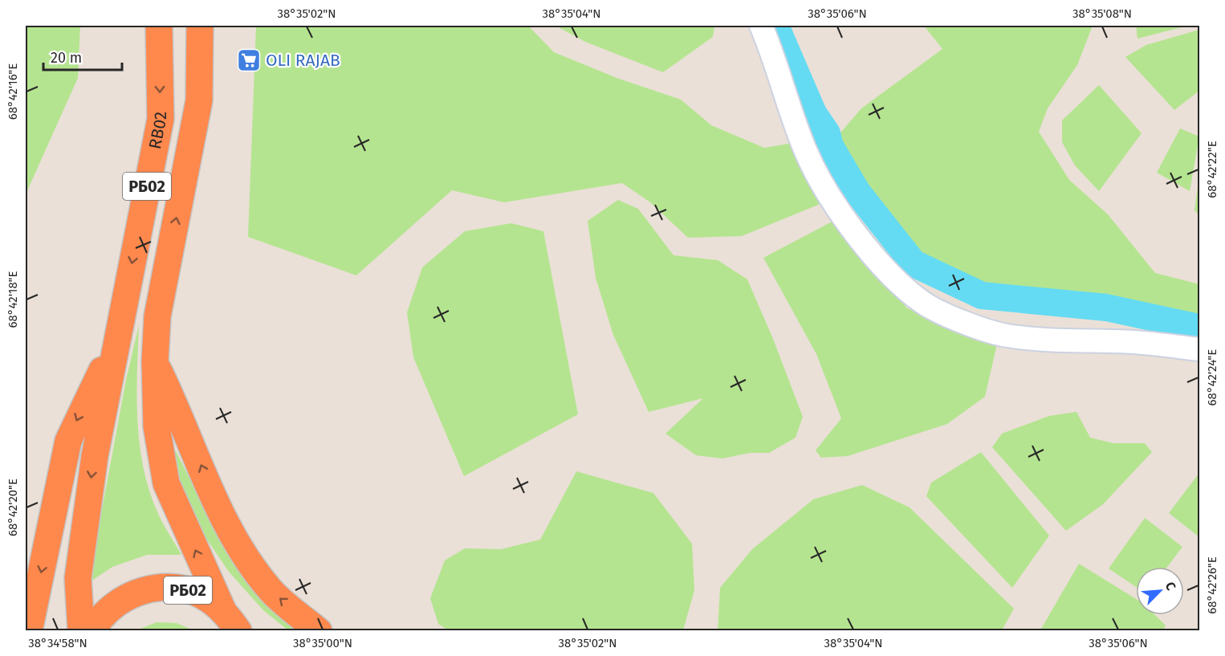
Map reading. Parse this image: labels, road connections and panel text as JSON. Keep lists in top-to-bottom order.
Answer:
{
  "streets": {
    "highway": ["RB02", "РБ02"]
  },
  "crossings": [
    ["RB02", "РБ02"]
  ],
  "places": {
    "supermarket": ["OLI RAJAB"]
  },
  "scale_bar": "20 m",
  "north": "top right",
  "coordinates": [
    "38°35'02\"N",
    "38°35'04\"N",
    "38°35'06\"N",
    "38°35'08\"N",
    "68°42'16\"E",
    "68°42'22\"E",
    "68°42'18\"E",
    "68°42'24\"E",
    "68°42'20\"E",
    "68°42'26\"E",
    "38°34'58\"N",
    "38°35'00\"N"
  ]
}
